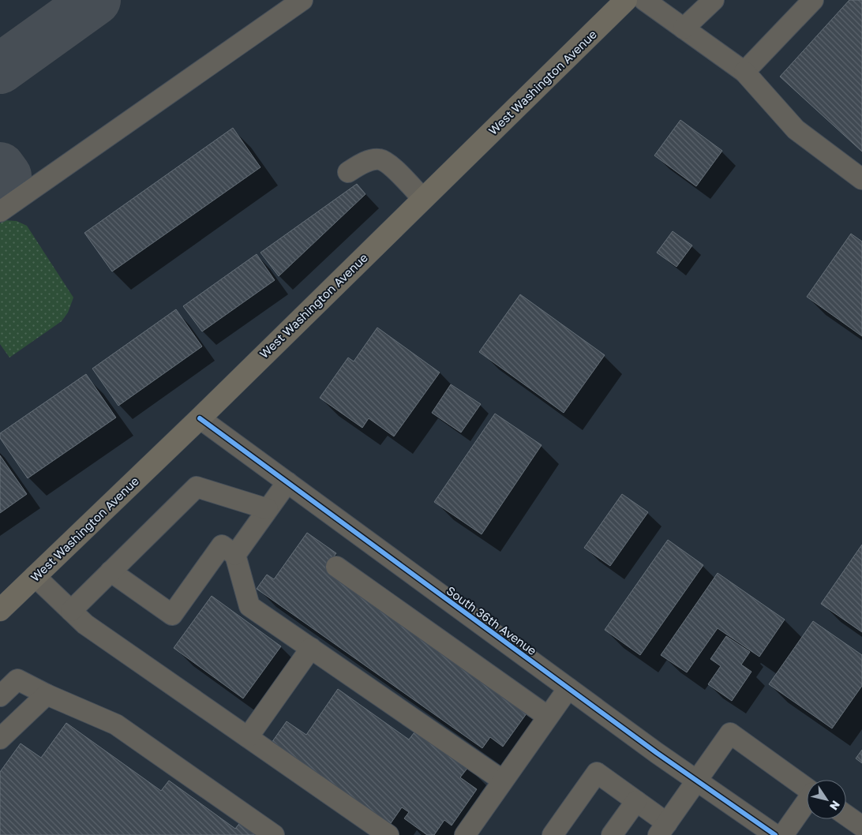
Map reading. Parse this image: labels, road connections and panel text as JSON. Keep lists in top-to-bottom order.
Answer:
{
  "streets": {
    "main road": ["West Washington Avenue"],
    "street": ["South 36th Avenue"]
  },
  "crossings": [
    ["West Washington Avenue", "South 36th Avenue"]
  ],
  "north": "bottom right"
}
